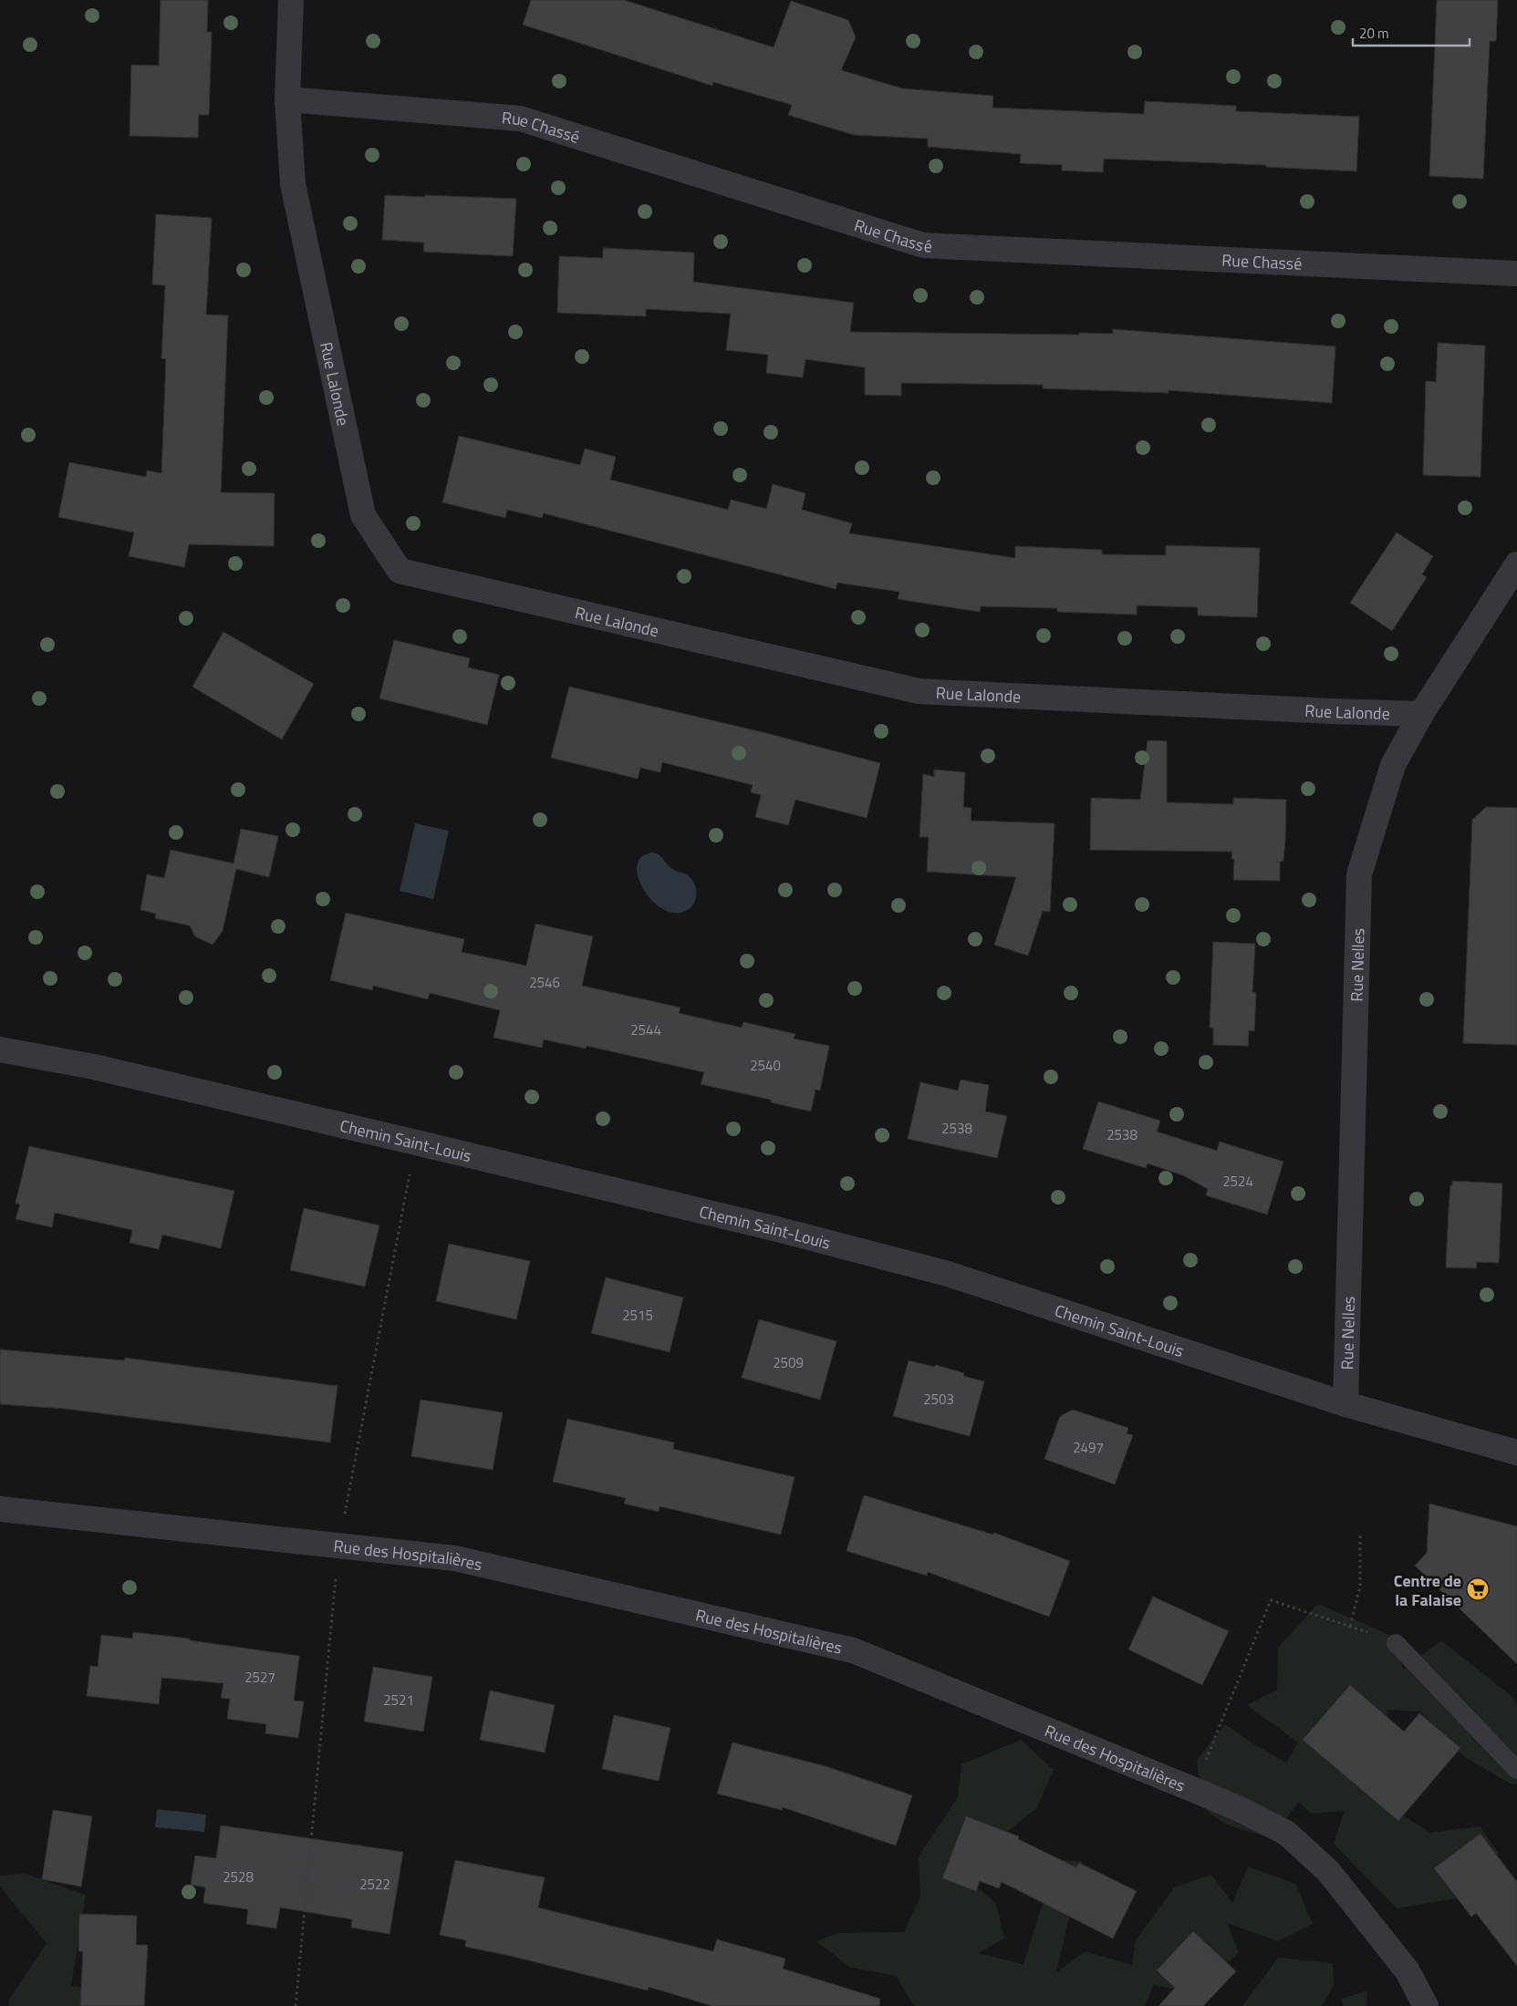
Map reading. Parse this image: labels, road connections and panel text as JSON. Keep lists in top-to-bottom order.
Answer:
{
  "streets": {
    "street": [
      "Rue Chassé",
      "Rue Lalonde",
      "Rue Nelles",
      "Chemin Saint-Louis",
      "Rue des Hospitalières"
    ]
  },
  "crossings": [
    ["Rue Chassé", "Rue Lalonde"],
    ["Rue Lalonde", "Rue Nelles"],
    ["Rue Nelles", "Chemin Saint-Louis"]
  ],
  "places": {
    "supermarket": ["Centre de la Falaise"]
  },
  "house_numbers": [
    "2546",
    "2544",
    "2540",
    "2538",
    "2538",
    "2524",
    "2515",
    "2509",
    "2503",
    "2497",
    "2527",
    "2521",
    "2528",
    "2522"
  ],
  "scale_bar": "20 m"
}
